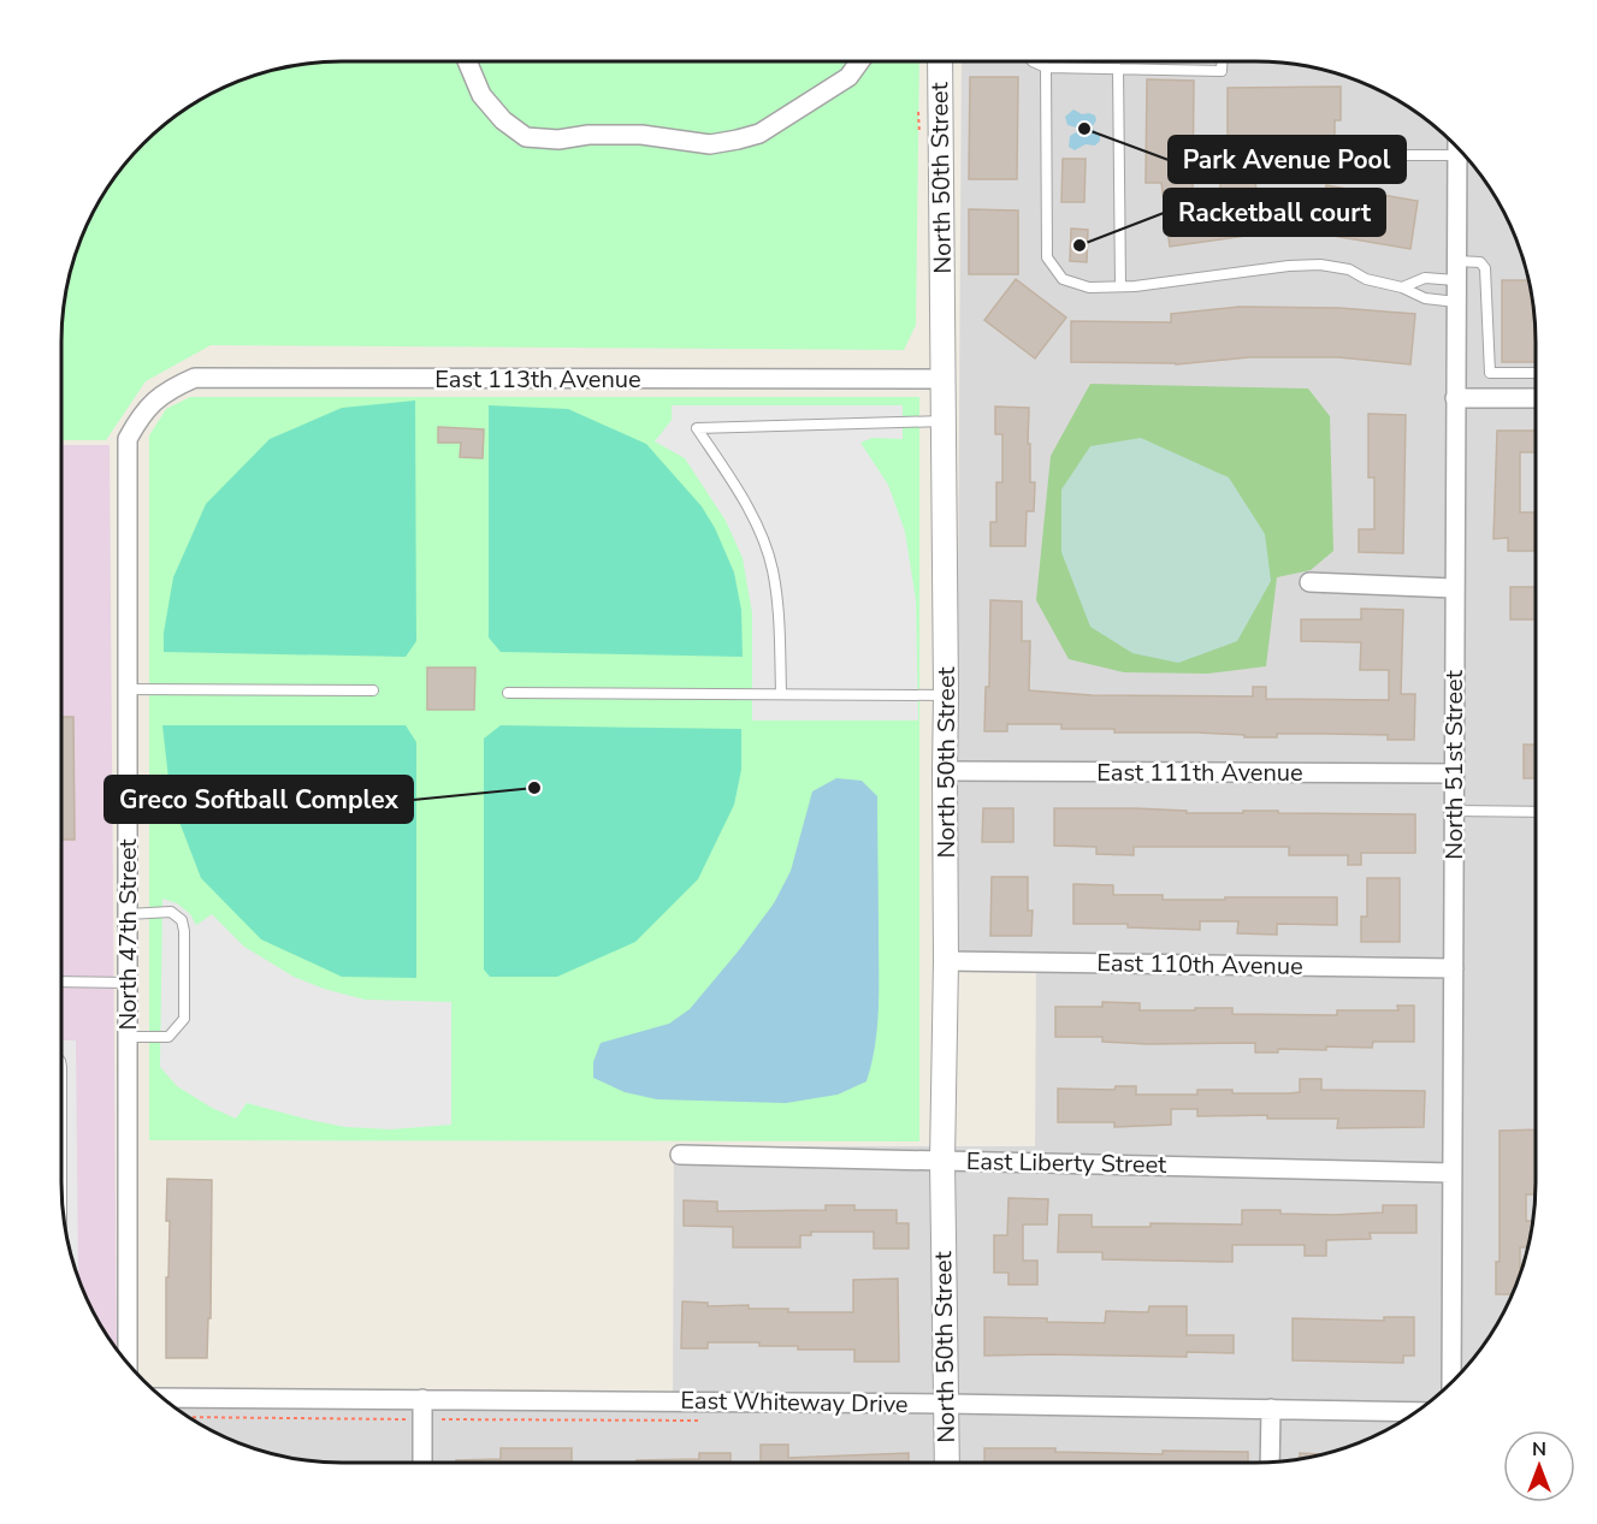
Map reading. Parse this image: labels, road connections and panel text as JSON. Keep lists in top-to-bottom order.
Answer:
{
  "streets": {
    "street": [
      "North 50th Street",
      "East 113th Avenue",
      "North 51st Street",
      "East 111th Avenue",
      "North 47th Street",
      "East 110th Avenue",
      "East Liberty Street",
      "East Whiteway Drive"
    ]
  },
  "crossings": [
    ["North 50th Street", "East 113th Avenue"],
    ["North 50th Street", "East 111th Avenue"],
    ["North 50th Street", "East 110th Avenue"],
    ["North 50th Street", "East Liberty Street"],
    ["North 50th Street", "East Whiteway Drive"],
    ["East 113th Avenue", "North 47th Street"],
    ["North 51st Street", "East 111th Avenue"],
    ["North 51st Street", "East 110th Avenue"],
    ["North 51st Street", "East Liberty Street"]
  ],
  "places": ["Park Avenue Pool", "Racketball court", "Greco Softball Complex"],
  "north": "top"
}
